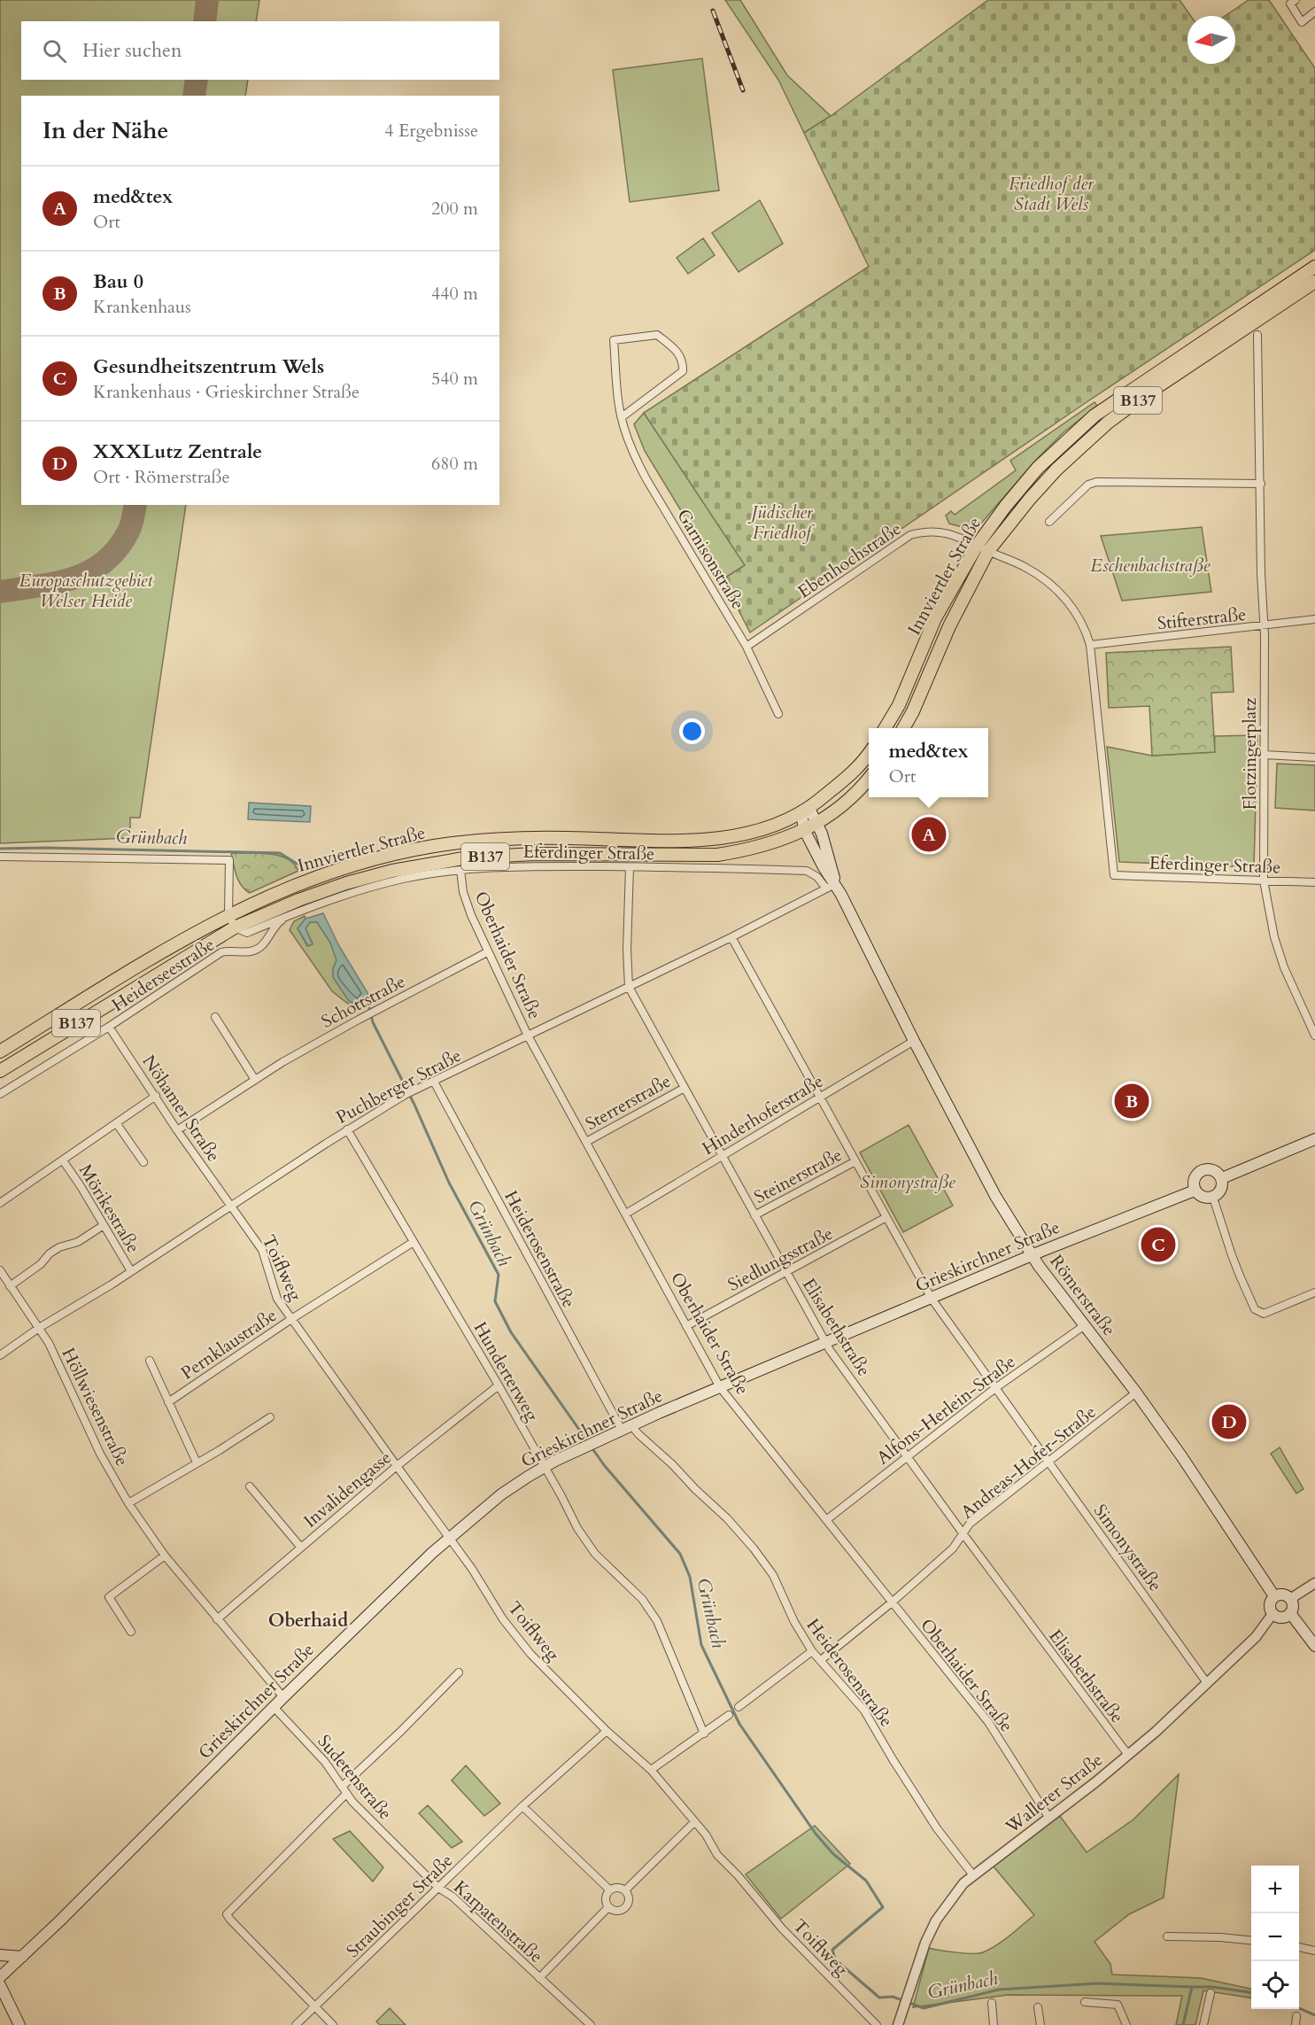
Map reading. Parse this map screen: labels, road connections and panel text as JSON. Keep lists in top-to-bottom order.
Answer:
{
  "streets": {
    "main road": [
      "B137",
      "Innviertler Straße",
      "Grieskirchner Straße",
      "Römerstraße"
    ],
    "street": [
      "Garnisonstraße",
      "Ebenhochstraße",
      "Stifterstraße",
      "Flotzingerplatz",
      "Eferdinger Straße",
      "Oberhaider Straße",
      "Heiderseestraße",
      "Schottstraße",
      "Puchberger Straße",
      "Sterrerstraße",
      "Nöhamer Straße",
      "Hinderhoferstraße",
      "Steinerstraße",
      "Mörikestraße",
      "Heiderosenstraße",
      "Siedlungsstraße",
      "Toiflweg",
      "Elisabethstraße",
      "Pernklaustraße",
      "Hunderterweg",
      "Höllwiesenstraße",
      "Alfons-Herlein-Straße",
      "Andreas-Hofer-Straße",
      "Invalidengasse",
      "Simonystraße",
      "Sudetenstraße",
      "Wallerer Straße",
      "Straubinger Straße",
      "Karpatenstraße"
    ]
  },
  "crossings": [
    ["Garnisonstraße", "Ebenhochstraße"],
    ["Ebenhochstraße", "Innviertler Straße"],
    ["Ebenhochstraße", "Stifterstraße"],
    ["Ebenhochstraße", "Eferdinger Straße"],
    ["Innviertler Straße", "Römerstraße"],
    ["Stifterstraße", "Flotzingerplatz"],
    ["Stifterstraße", "Eferdinger Straße"],
    ["Flotzingerplatz", "Eferdinger Straße"],
    ["Eferdinger Straße", "Oberhaider Straße"],
    ["Eferdinger Straße", "Heiderseestraße"],
    ["Eferdinger Straße", "Puchberger Straße"],
    ["Eferdinger Straße", "Römerstraße"],
    ["Eferdinger Straße", "Elisabethstraße"],
    ["Oberhaider Straße", "Schottstraße"],
    ["Oberhaider Straße", "Puchberger Straße"],
    ["Oberhaider Straße", "Sterrerstraße"],
    ["Oberhaider Straße", "Hinderhoferstraße"],
    ["Oberhaider Straße", "Grieskirchner Straße"],
    ["Oberhaider Straße", "Siedlungsstraße"],
    ["Oberhaider Straße", "Alfons-Herlein-Straße"],
    ["Oberhaider Straße", "Andreas-Hofer-Straße"],
    ["Oberhaider Straße", "Wallerer Straße"],
    ["Heiderseestraße", "Nöhamer Straße"],
    ["Schottstraße", "Nöhamer Straße"],
    ["Puchberger Straße", "Nöhamer Straße"],
    ["Puchberger Straße", "Mörikestraße"],
    ["Puchberger Straße", "Heiderosenstraße"],
    ["Puchberger Straße", "Toiflweg"],
    ["Puchberger Straße", "Römerstraße"],
    ["Puchberger Straße", "Elisabethstraße"],
    ["Puchberger Straße", "Hunderterweg"],
    ["Puchberger Straße", "Höllwiesenstraße"],
    ["Puchberger Straße", "Simonystraße"],
    ["Sterrerstraße", "Elisabethstraße"],
    ["Nöhamer Straße", "Toiflweg"],
    ["Hinderhoferstraße", "Römerstraße"],
    ["Hinderhoferstraße", "Elisabethstraße"],
    ["Hinderhoferstraße", "Simonystraße"],
    ["Steinerstraße", "Elisabethstraße"],
    ["Steinerstraße", "Simonystraße"],
    ["Heiderosenstraße", "Grieskirchner Straße"],
    ["Heiderosenstraße", "Andreas-Hofer-Straße"],
    ["Heiderosenstraße", "Wallerer Straße"],
    ["Grieskirchner Straße", "Toiflweg"],
    ["Grieskirchner Straße", "Römerstraße"],
    ["Grieskirchner Straße", "Elisabethstraße"],
    ["Grieskirchner Straße", "Hunderterweg"],
    ["Grieskirchner Straße", "Höllwiesenstraße"],
    ["Grieskirchner Straße", "Simonystraße"],
    ["Grieskirchner Straße", "Sudetenstraße"],
    ["Siedlungsstraße", "Elisabethstraße"],
    ["Siedlungsstraße", "Simonystraße"],
    ["Toiflweg", "Pernklaustraße"],
    ["Toiflweg", "Invalidengasse"],
    ["Toiflweg", "Straubinger Straße"],
    ["Toiflweg", "Karpatenstraße"],
    ["Römerstraße", "Alfons-Herlein-Straße"],
    ["Römerstraße", "Andreas-Hofer-Straße"],
    ["Römerstraße", "Wallerer Straße"],
    ["Elisabethstraße", "Alfons-Herlein-Straße"],
    ["Elisabethstraße", "Andreas-Hofer-Straße"],
    ["Elisabethstraße", "Wallerer Straße"],
    ["Pernklaustraße", "Hunderterweg"],
    ["Hunderterweg", "Invalidengasse"],
    ["Höllwiesenstraße", "Invalidengasse"],
    ["Alfons-Herlein-Straße", "Simonystraße"],
    ["Andreas-Hofer-Straße", "Simonystraße"],
    ["Simonystraße", "Wallerer Straße"],
    ["Sudetenstraße", "Straubinger Straße"],
    ["Sudetenstraße", "Karpatenstraße"],
    ["Straubinger Straße", "Karpatenstraße"]
  ],
  "districts": ["Oberhaid"],
  "water": ["Grünbach"],
  "parks": [
    "Friedhof der Stadt Wels",
    "Jüdischer Friedhof",
    "Eschenbachstraße",
    "Europaschutzgebiet Welser Heide",
    "Simonystraße"
  ],
  "north": "left",
  "page": {
    "search": "Hier suchen",
    "heading": ["In der Nähe", "4 Ergebnisse"],
    "list": [
      {
        "mark": "A",
        "name": "med&tex",
        "note": "Ort",
        "value": "200 m"
      },
      {
        "mark": "B",
        "name": "Bau 0",
        "note": "Krankenhaus",
        "value": "440 m"
      },
      {
        "mark": "C",
        "name": "Gesundheitszentrum Wels",
        "note": "Krankenhaus · Grieskirchner Straße",
        "value": "540 m"
      },
      {
        "mark": "D",
        "name": "XXXLutz Zentrale",
        "note": "Ort · Römerstraße",
        "value": "680 m"
      }
    ],
    "popup": ["med&tex", "Ort"],
    "pins": [
      "A",
      "B",
      "C",
      "D"
    ],
    "map_buttons": ["+", "−"]
  }
}
